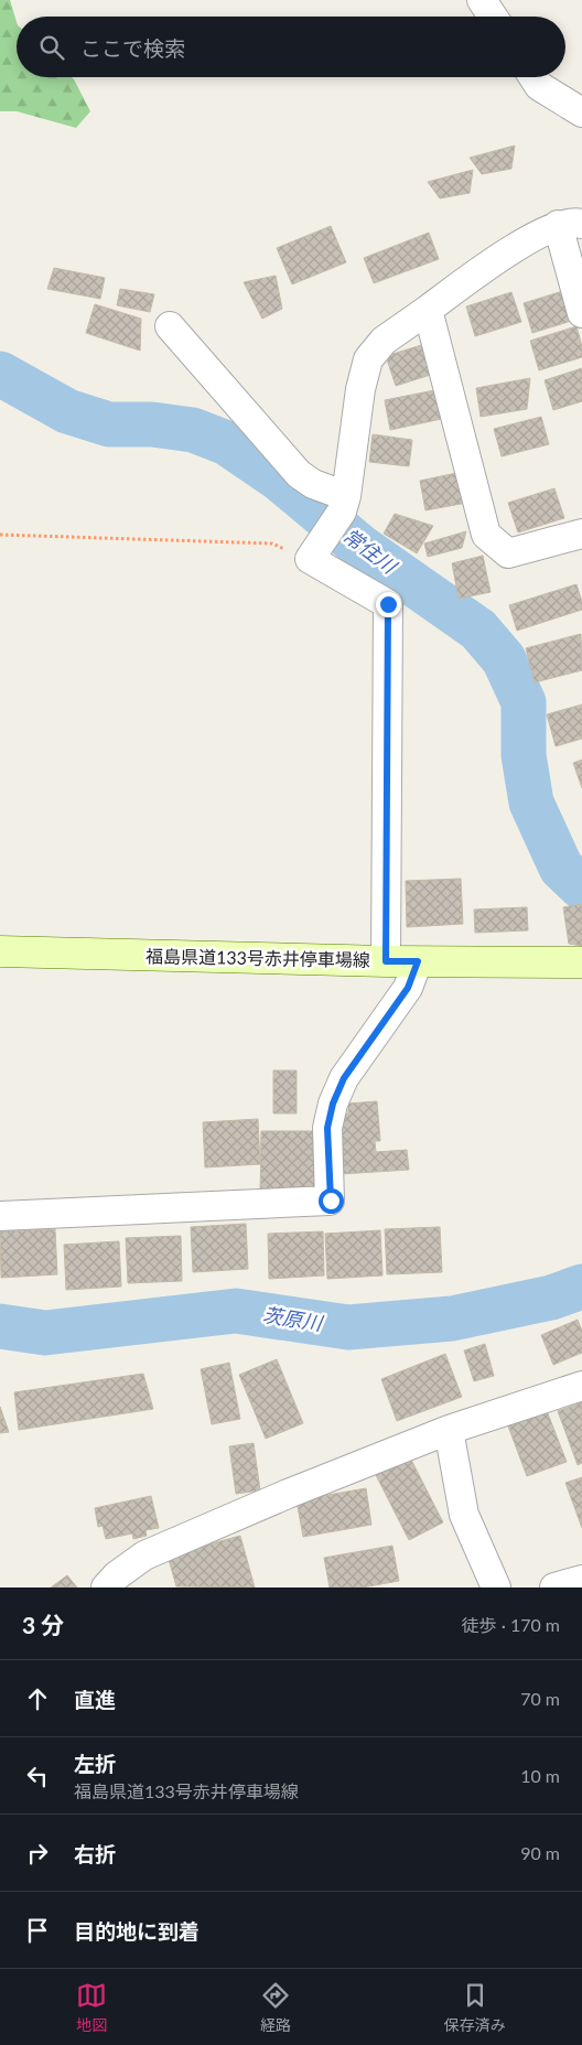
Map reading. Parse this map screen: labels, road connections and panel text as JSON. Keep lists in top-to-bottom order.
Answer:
{
  "streets": {
    "main road": ["福島県道133号赤井停車場線"]
  },
  "water": ["常住川", "茨原川"],
  "page": {
    "search": "ここで検索",
    "heading": ["3 分", "徒歩 · 170 m"],
    "list": [
      ["直進", "70 m"],
      ["左折", "福島県道133号赤井停車場線", "10 m"],
      ["右折", "90 m"],
      "目的地に到着"
    ],
    "nav": ["地図", "経路", "保存済み"]
  }
}
